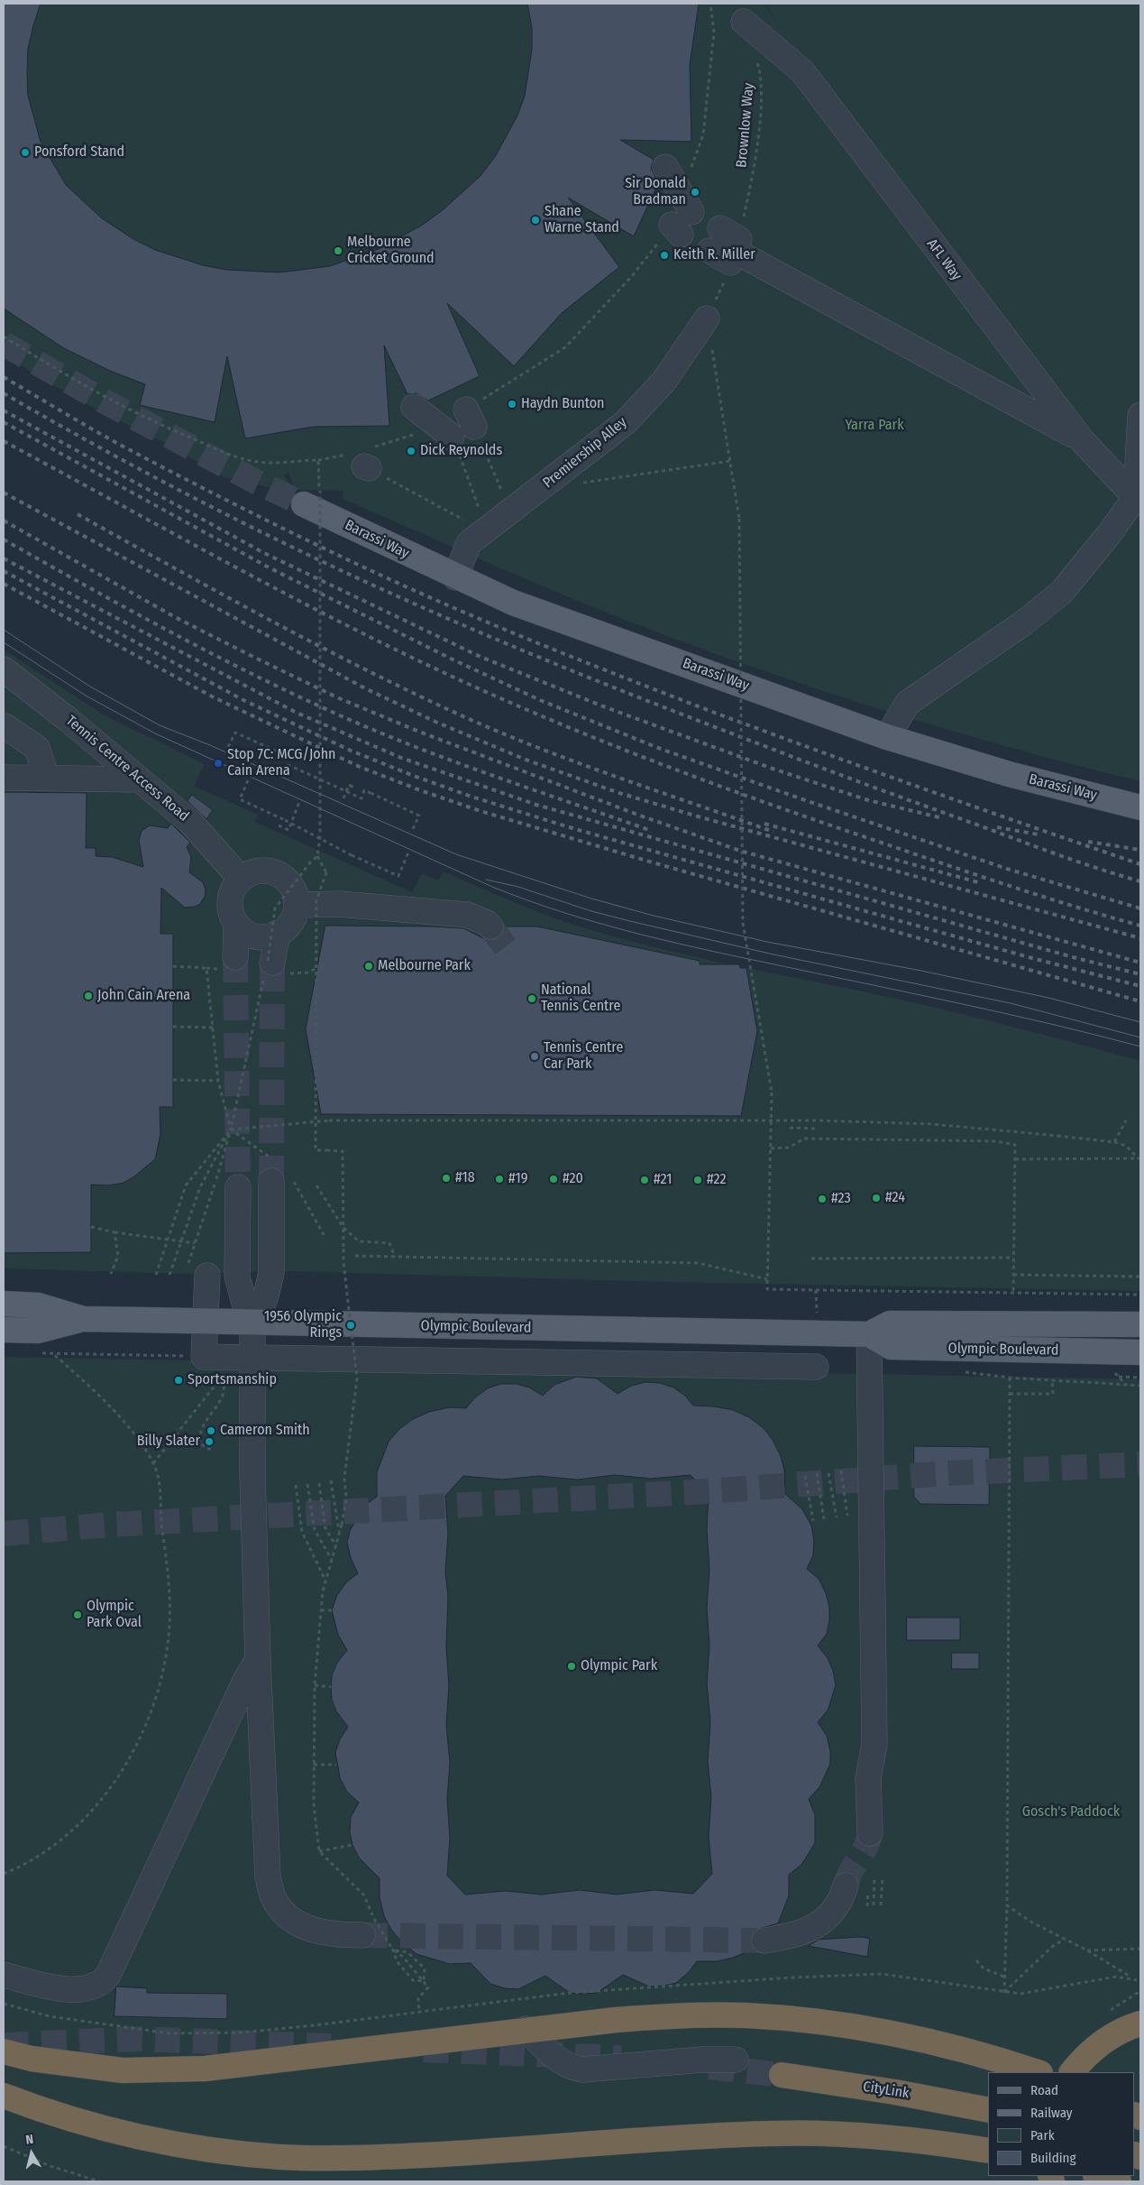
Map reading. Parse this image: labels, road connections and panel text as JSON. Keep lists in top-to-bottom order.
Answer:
{
  "streets": {
    "highway": ["CityLink"],
    "main road": ["Barassi Way", "Olympic Boulevard"],
    "street": ["AFL Way", "Premiership Alley", "Tennis Centre Access Road"],
    "path": ["Brownlow Way"]
  },
  "crossings": [
    ["Brownlow Way", "Premiership Alley"],
    ["Premiership Alley", "Barassi Way"]
  ],
  "parks": ["Yarra Park", "Gosch's Paddock"],
  "places": [
    "Ponsford Stand",
    "Sir Donald Bradman",
    "Shane Warne Stand",
    "Melbourne Cricket Ground",
    "Keith R. Miller",
    "Haydn Bunton",
    "Dick Reynolds",
    "Stop 7C: MCG/John Cain Arena",
    "Melbourne Park",
    "John Cain Arena",
    "National Tennis Centre",
    "Tennis Centre Car Park",
    "#18",
    "#19",
    "#20",
    "#21",
    "#22",
    "#24",
    "#23",
    "1956 Olympic Rings",
    "Sportsmanship",
    "Cameron Smith",
    "Billy Slater",
    "Olympic Park Oval",
    "Olympic Park"
  ],
  "legend": [
    "Road",
    "Railway",
    "Park",
    "Building"
  ],
  "north": "top"
}
